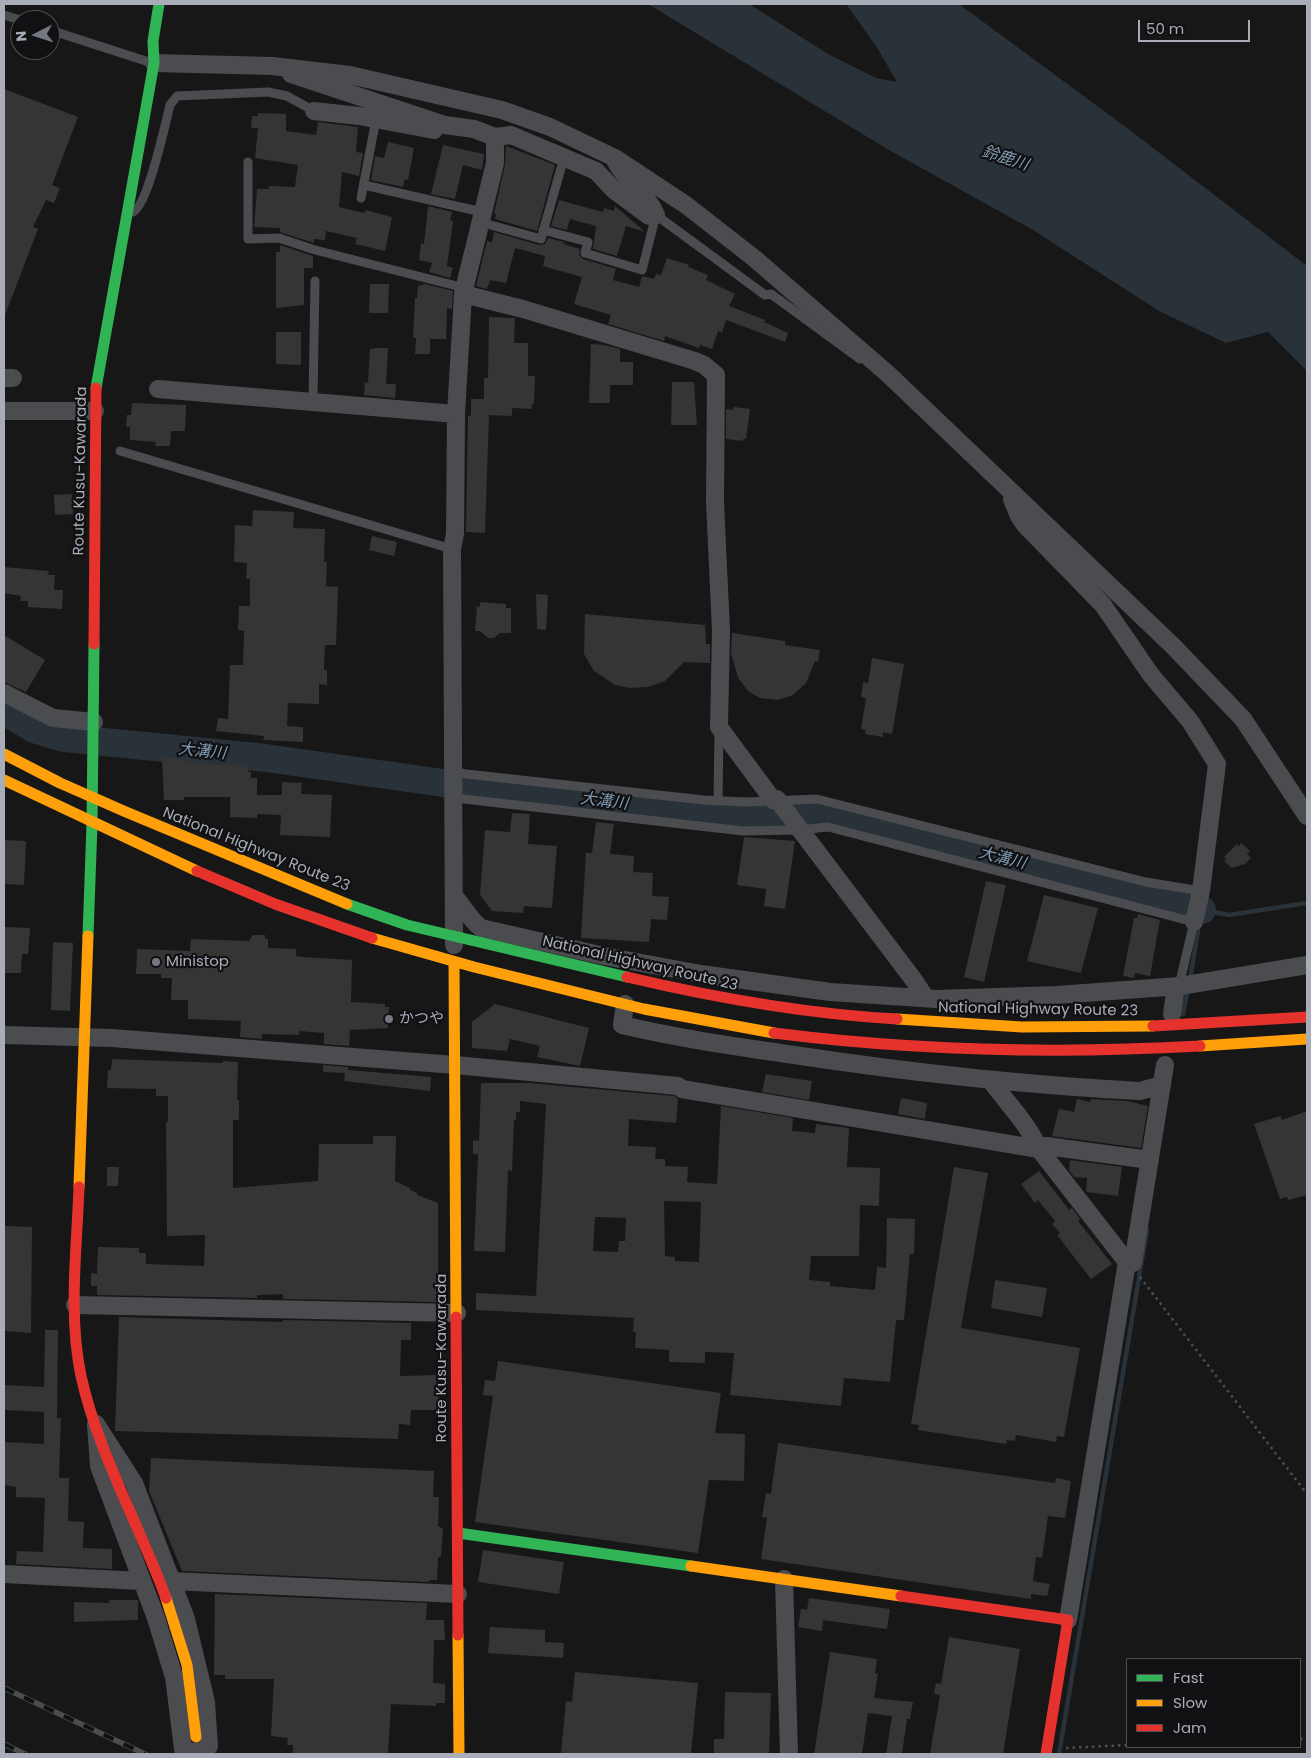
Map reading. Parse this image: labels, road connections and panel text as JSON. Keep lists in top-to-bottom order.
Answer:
{
  "streets": {
    "main road": ["Route Kusu-Kawarada", "National Highway Route 23"]
  },
  "crossings": [
    ["Route Kusu-Kawarada", "National Highway Route 23"]
  ],
  "water": ["鈴鹿川", "大溝川"],
  "places": ["Ministop", "かつや"],
  "legend": ["Fast", "Slow", "Jam"],
  "scale_bar": "50 m",
  "north": "left"
}
